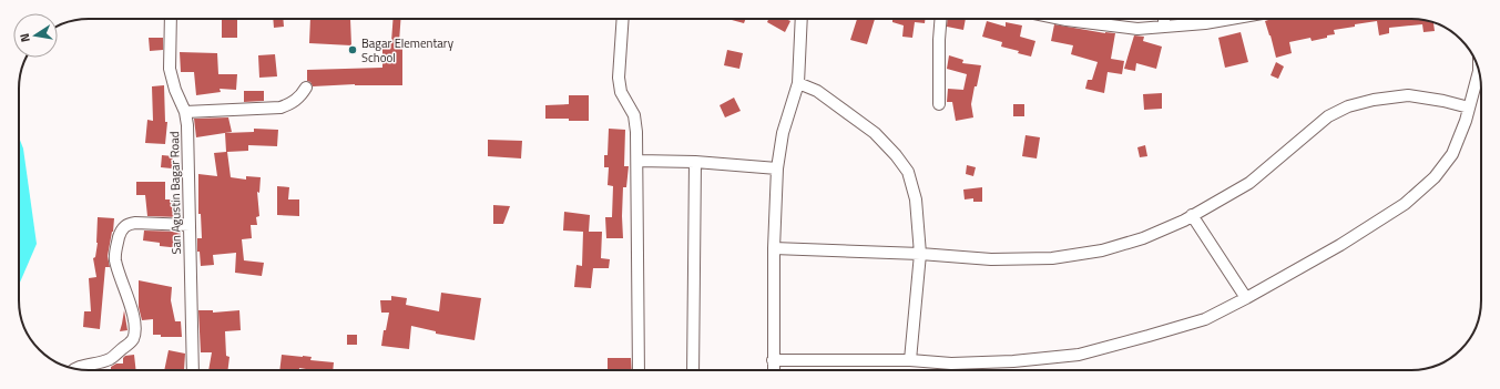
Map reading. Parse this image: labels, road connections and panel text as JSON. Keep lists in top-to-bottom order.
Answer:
{
  "streets": {
    "street": ["San Agustin Bagar Road"]
  },
  "places": ["Bagar Elementary School"],
  "north": "left"
}
